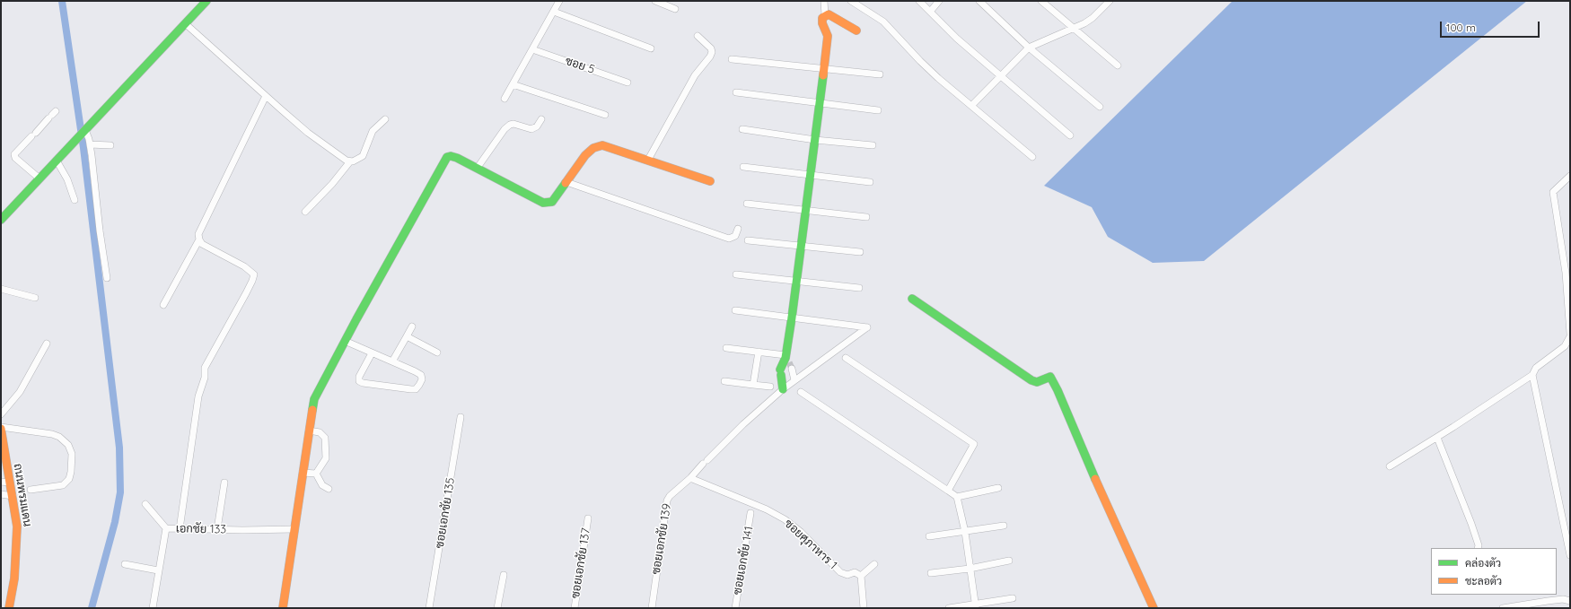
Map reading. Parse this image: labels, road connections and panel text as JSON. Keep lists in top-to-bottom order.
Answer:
{
  "streets": {
    "street": [
      "ซอย 5",
      "ถนนพรมแดน",
      "ซอยเอกชัย 135",
      "เอกชัย 133",
      "ซอยเอกชัย 139",
      "ซอยศุภาหาร 1",
      "ซอยเอกชัย 141",
      "ซอยเอกชัย 137"
    ]
  },
  "crossings": [
    ["ซอยเอกชัย 139", "ซอยศุภาหาร 1"]
  ],
  "legend": ["คล่องตัว", "ชะลอตัว"],
  "scale_bar": "100 m"
}
